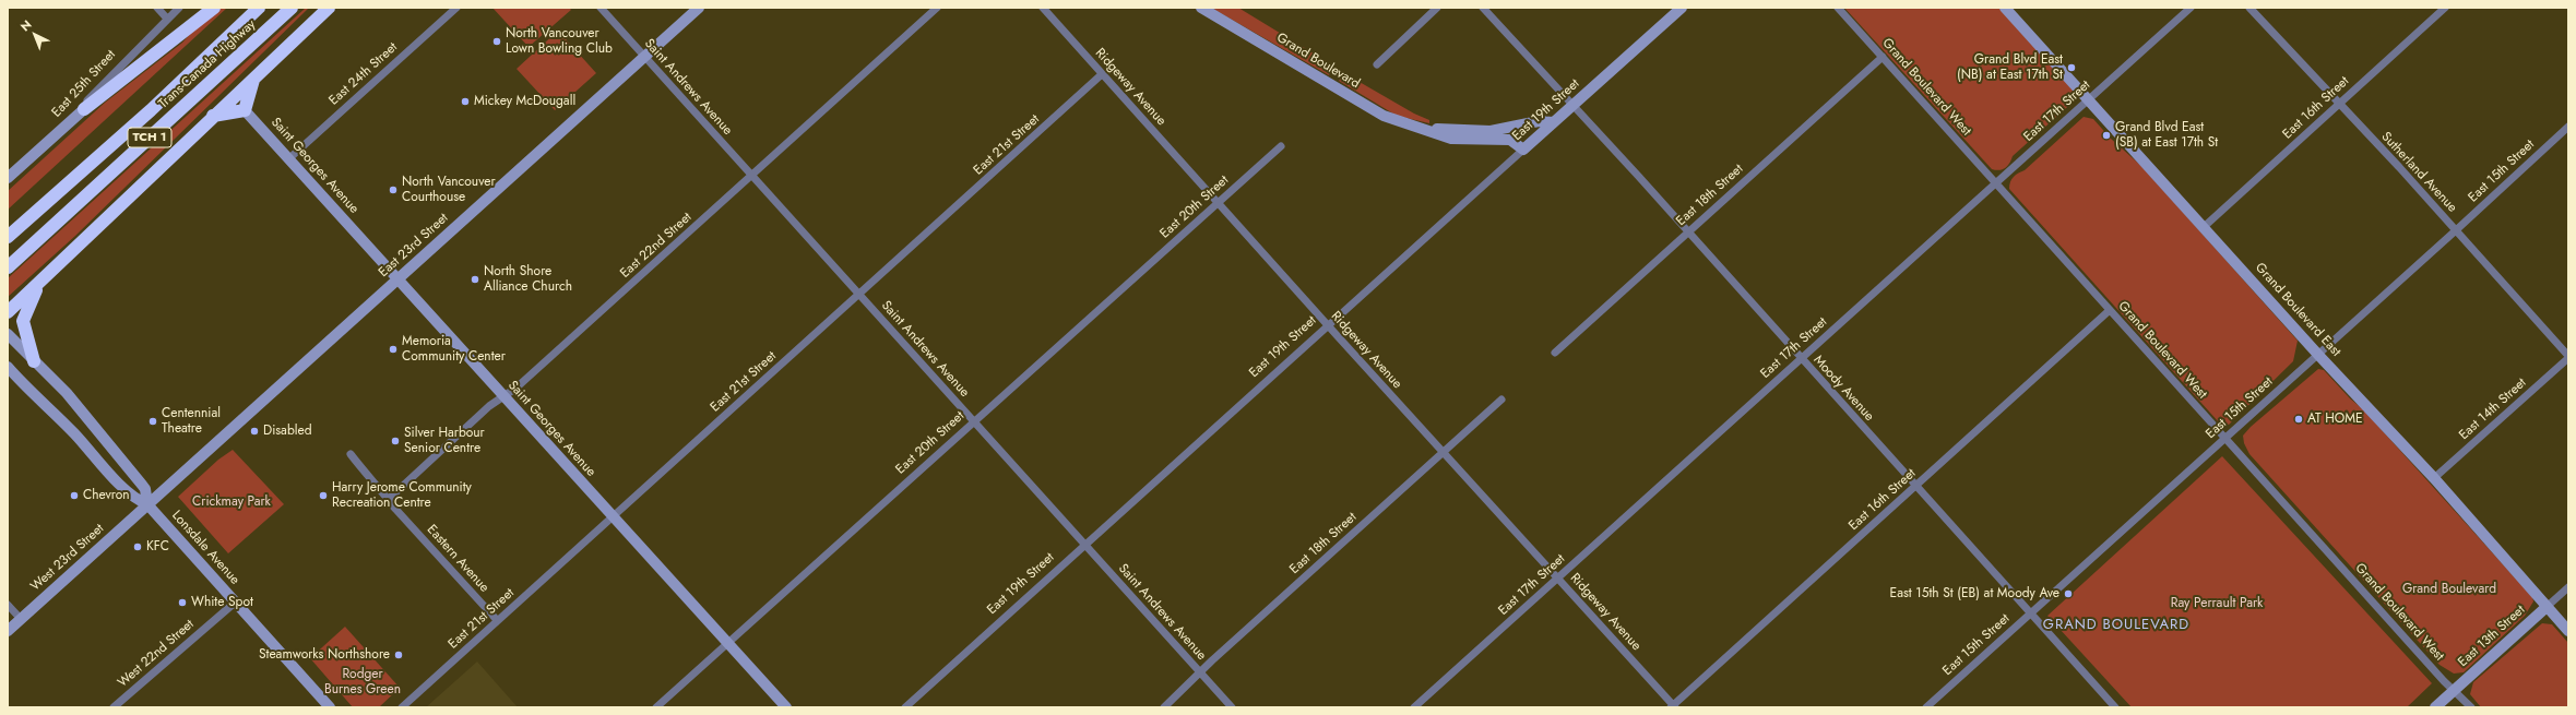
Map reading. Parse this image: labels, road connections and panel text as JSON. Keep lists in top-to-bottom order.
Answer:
{
  "streets": {
    "highway": ["Trans-Canada Highway", "TCH 1"],
    "street": [
      "Grand Boulevard",
      "East 24th Street",
      "East 25th Street",
      "Saint Andrews Avenue",
      "Ridgeway Avenue",
      "Grand Boulevard West",
      "East 16th Street",
      "East 19th Street",
      "East 17th Street",
      "East 21st Street",
      "Saint Georges Avenue",
      "East 15th Street",
      "Sutherland Avenue",
      "East 18th Street",
      "East 20th Street",
      "East 23rd Street",
      "East 22nd Street",
      "Grand Boulevard East",
      "Moody Avenue",
      "East 14th Street",
      "Lonsdale Avenue",
      "West 23rd Street",
      "Eastern Avenue",
      "East 13th Street",
      "West 22nd Street"
    ]
  },
  "crossings": [
    ["Grand Boulevard", "East 19th Street"],
    ["East 24th Street", "Saint Georges Avenue"],
    ["Saint Andrews Avenue", "East 19th Street"],
    ["Saint Andrews Avenue", "East 21st Street"],
    ["Saint Andrews Avenue", "East 18th Street"],
    ["Saint Andrews Avenue", "East 20th Street"],
    ["Saint Andrews Avenue", "East 23rd Street"],
    ["Saint Andrews Avenue", "East 22nd Street"],
    ["Ridgeway Avenue", "East 16th Street"],
    ["Ridgeway Avenue", "East 19th Street"],
    ["Ridgeway Avenue", "East 17th Street"],
    ["Ridgeway Avenue", "East 21st Street"],
    ["Ridgeway Avenue", "East 18th Street"],
    ["Ridgeway Avenue", "East 20th Street"],
    ["Grand Boulevard West", "East 16th Street"],
    ["Grand Boulevard West", "East 17th Street"],
    ["Grand Boulevard West", "East 15th Street"],
    ["Grand Boulevard West", "East 18th Street"],
    ["Grand Boulevard West", "East 13th Street"],
    ["East 16th Street", "Sutherland Avenue"],
    ["East 16th Street", "Grand Boulevard East"],
    ["East 16th Street", "Moody Avenue"],
    ["East 19th Street", "Moody Avenue"],
    ["East 17th Street", "Grand Boulevard East"],
    ["East 17th Street", "Moody Avenue"],
    ["East 21st Street", "Saint Georges Avenue"],
    ["East 21st Street", "Eastern Avenue"],
    ["Saint Georges Avenue", "East 20th Street"],
    ["Saint Georges Avenue", "East 23rd Street"],
    ["Saint Georges Avenue", "East 22nd Street"],
    ["East 15th Street", "Sutherland Avenue"],
    ["East 15th Street", "Grand Boulevard East"],
    ["East 15th Street", "Moody Avenue"],
    ["Sutherland Avenue", "East 14th Street"],
    ["East 18th Street", "Moody Avenue"],
    ["East 23rd Street", "Lonsdale Avenue"],
    ["East 23rd Street", "West 23rd Street"],
    ["East 22nd Street", "Eastern Avenue"],
    ["Grand Boulevard East", "East 14th Street"],
    ["Grand Boulevard East", "East 13th Street"],
    ["Lonsdale Avenue", "West 23rd Street"],
    ["Lonsdale Avenue", "West 22nd Street"]
  ],
  "districts": ["GRAND BOULEVARD"],
  "parks": [
    "Crickmay Park",
    "Grand Boulevard",
    "Ray Perrault Park",
    "Rodger Burnes Green"
  ],
  "places": [
    "North Vancouver Lown Bowling Club",
    "Grand Blvd East (NB) at East 17th St",
    "Mickey McDougall",
    "Grand Blvd East (SB) at East 17th St",
    "North Vancouver Courthouse",
    "North Shore Alliance Church",
    "Memoria Community Center",
    "AT HOME",
    "Centennial Theatre",
    "Disabled",
    "Silver Harbour Senior Centre",
    "Chevron",
    "Harry Jerome Community Recreation Centre",
    "KFC",
    "East 15th St (EB) at Moody Ave",
    "White Spot",
    "Steamworks Northshore"
  ],
  "north": "top left"
}
